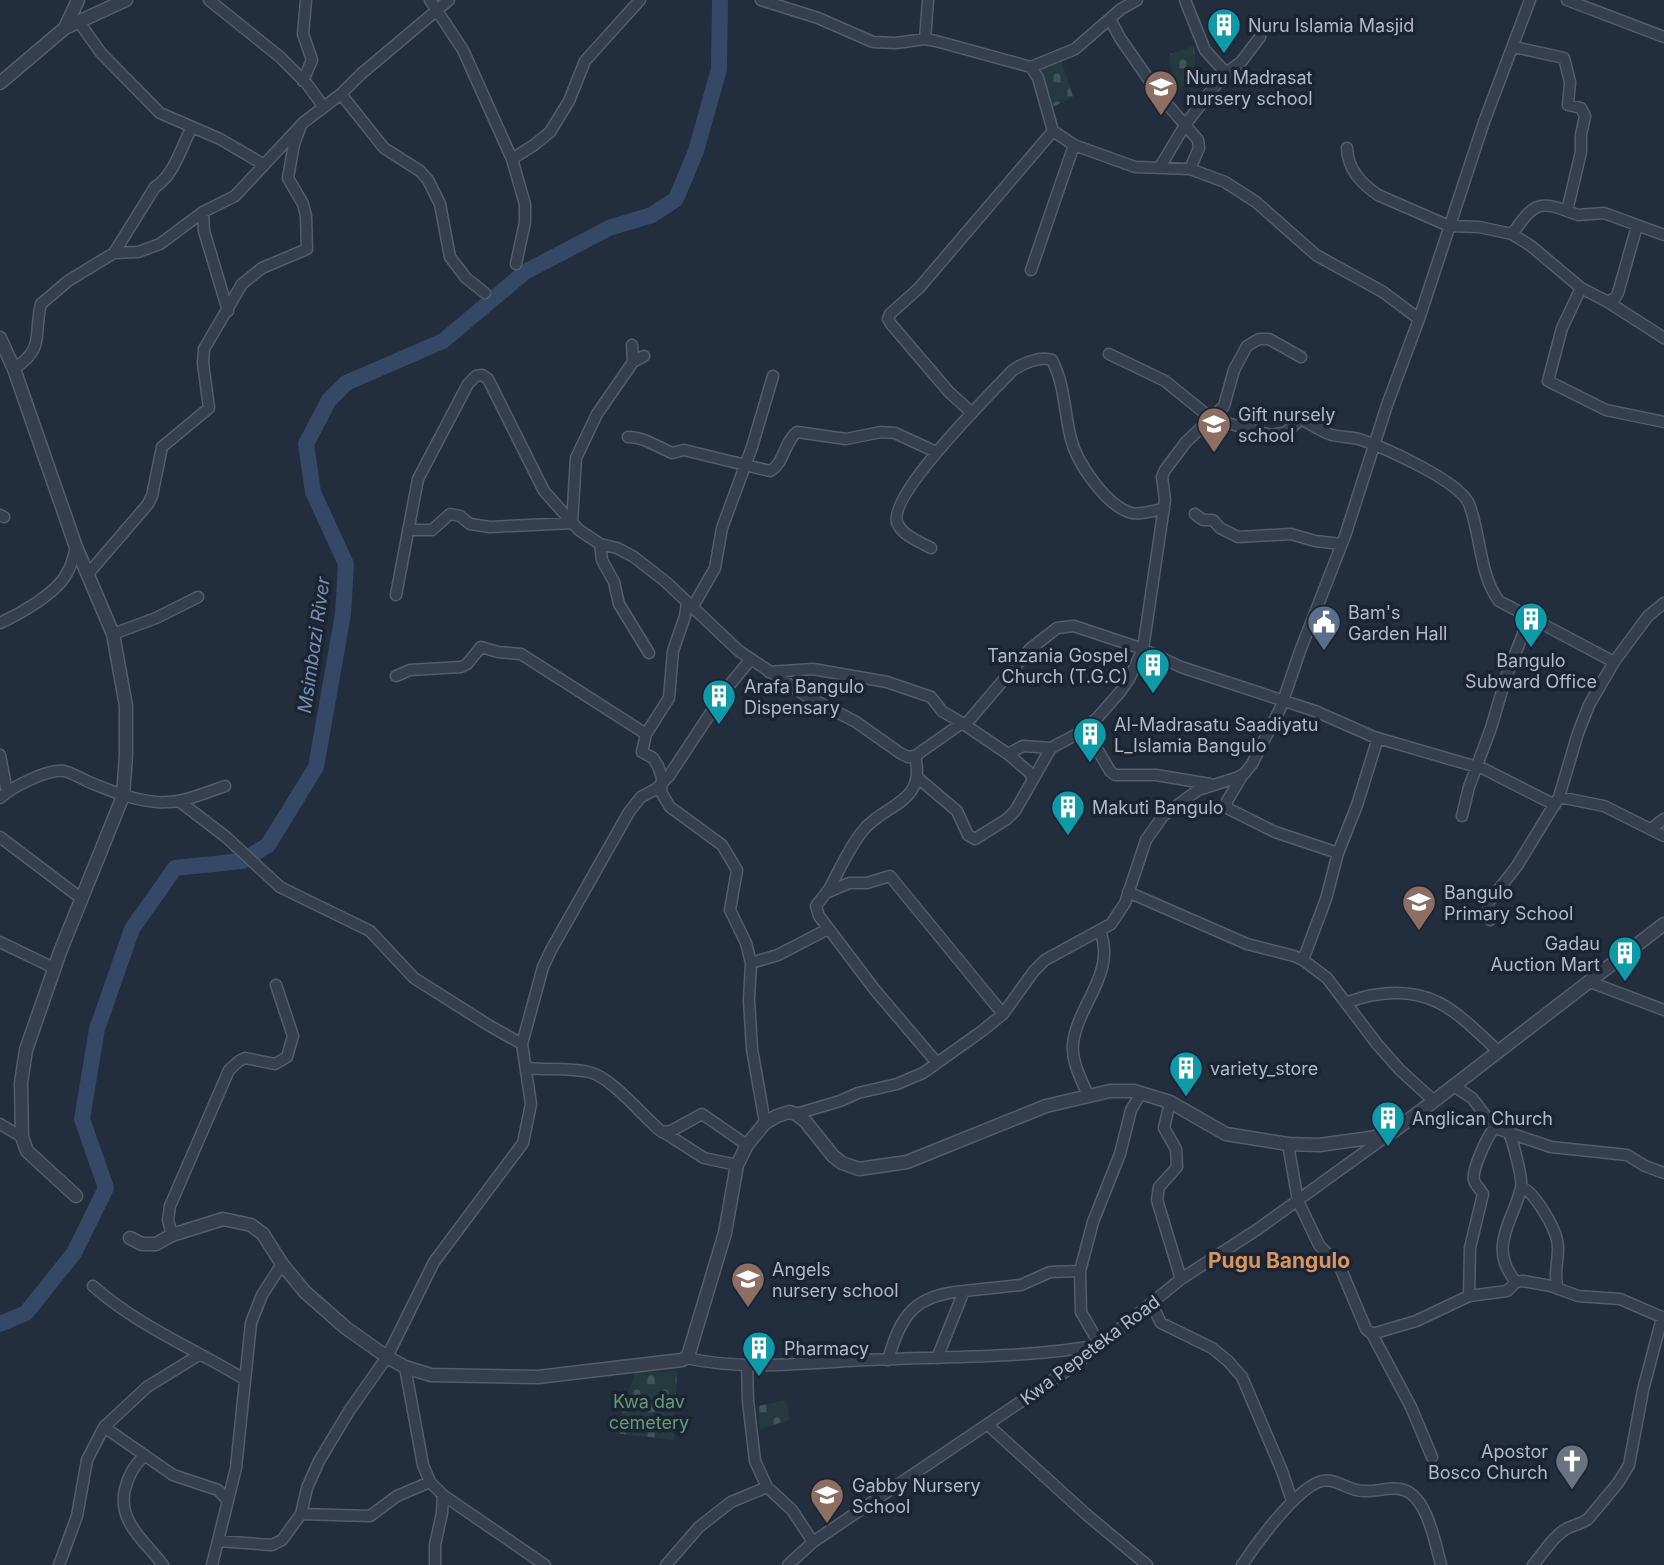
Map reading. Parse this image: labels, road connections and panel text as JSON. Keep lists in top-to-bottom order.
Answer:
{
  "streets": {
    "street": ["Kwa Pepeteka Road"]
  },
  "districts": ["Pugu Bangulo"],
  "water": ["Msimbazi River"],
  "parks": ["Kwa dav cemetery"],
  "places": {
    "building": [
      "Nuru Islamia Masjid",
      "Bangulo Subward Office",
      "Tanzania Gospel Church (T.G.C)",
      "Arafa Bangulo Dispensary",
      "Al-Madrasatu Saadiyatu L_Islamia Bangulo",
      "Makuti Bangulo",
      "Gadau Auction Mart",
      "variety_store",
      "Anglican Church",
      "Pharmacy"
    ],
    "school or university": [
      "Nuru Madrasat nursery school",
      "Gift nursely school",
      "Bangulo Primary School",
      "Angels nursery school",
      "Gabby Nursery School"
    ],
    "public building": ["Bam's Garden Hall"],
    "church": ["Apostor Bosco Church"]
  }
}
